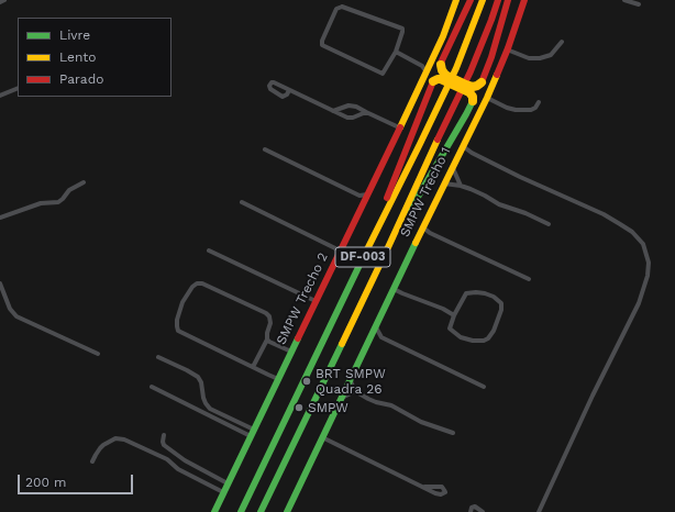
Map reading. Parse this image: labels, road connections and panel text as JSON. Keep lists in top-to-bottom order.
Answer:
{
  "streets": {
    "main road": ["SMPW Trecho 1", "DF-003", "SMPW Trecho 2"]
  },
  "places": ["BRT SMPW Quadra 26", "SMPW"],
  "legend": ["Livre", "Lento", "Parado"],
  "scale_bar": "200 m"
}
